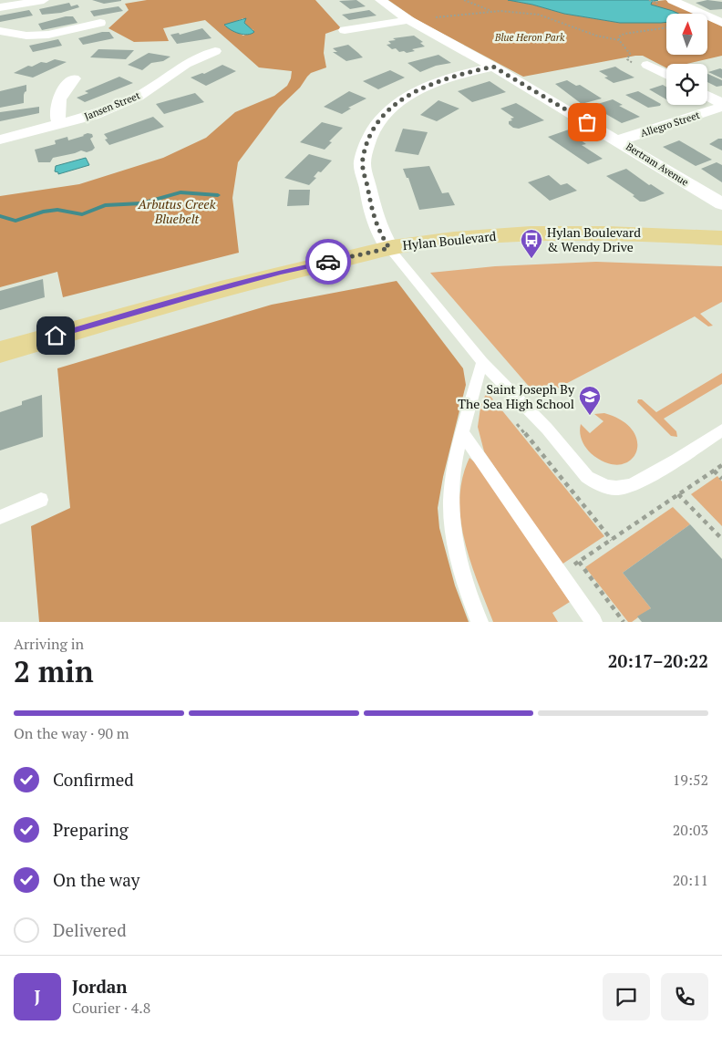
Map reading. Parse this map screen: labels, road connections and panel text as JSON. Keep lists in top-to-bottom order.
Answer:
{
  "streets": {
    "main road": ["Hylan Boulevard"],
    "street": ["Jansen Street", "Allegro Street", "Bertram Avenue"]
  },
  "crossings": [
    ["Allegro Street", "Bertram Avenue"]
  ],
  "parks": ["Blue Heron Park", "Arbutus Creek Bluebelt"],
  "places": {
    "bus stop": ["Hylan Boulevard & Wendy Drive"],
    "school or university": ["Saint Joseph By The Sea High School"]
  },
  "north": "top",
  "page": {
    "heading": ["2 min", "Arriving in", "20:17–20:22"],
    "panel": ["Jordan", "Courier · 4.8"],
    "bar": "On the way · 90 m",
    "list": [
      ["Confirmed", "19:52"],
      ["Preparing", "20:03"],
      ["On the way", "20:11"],
      "Delivered"
    ],
    "round": "J"
  }
}
